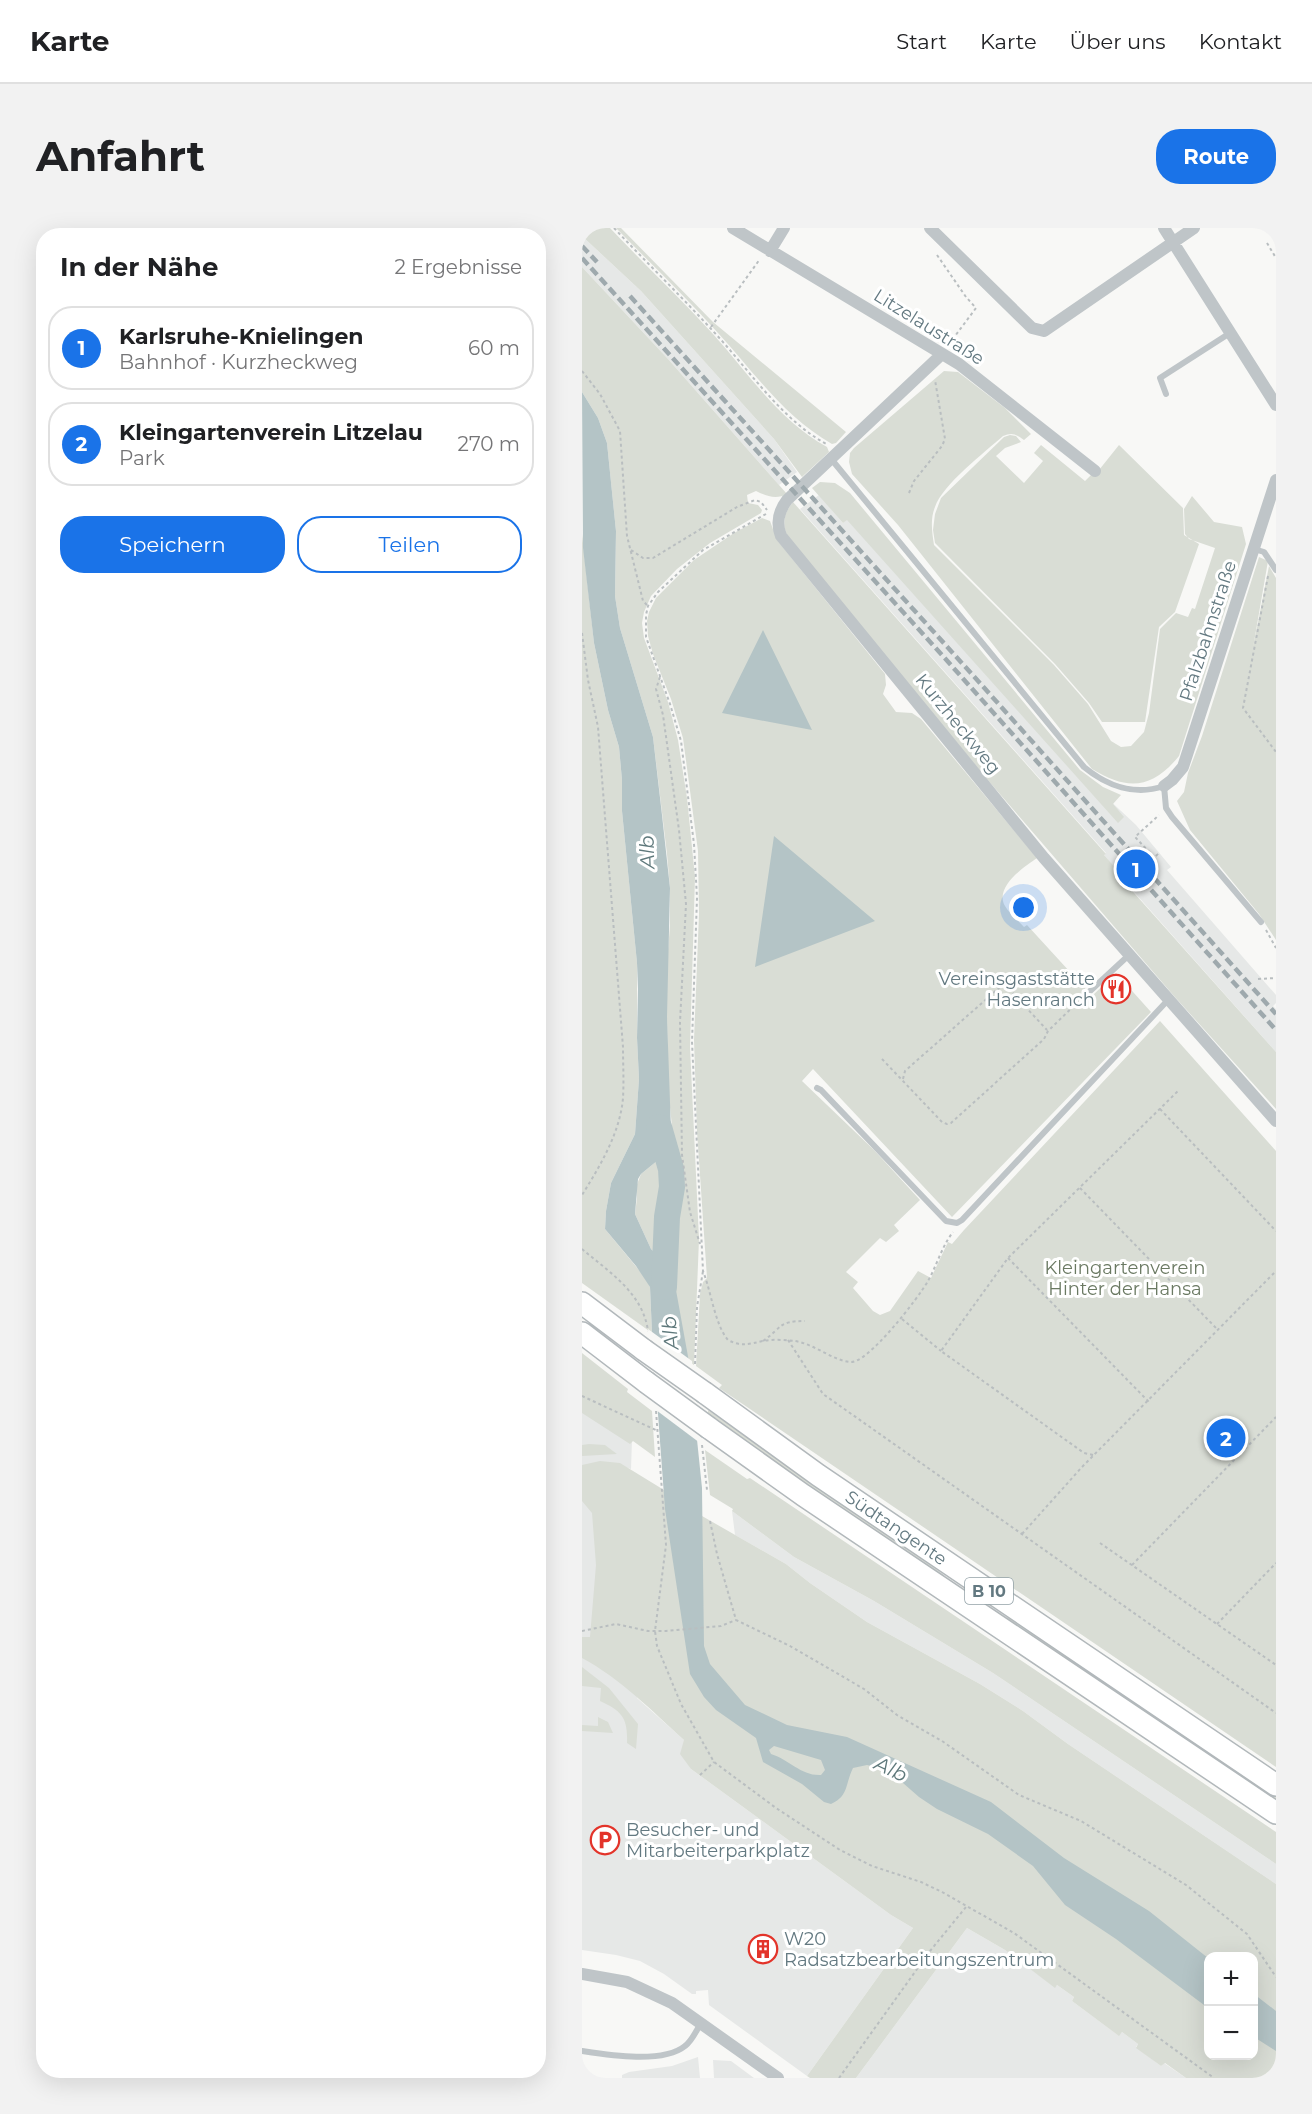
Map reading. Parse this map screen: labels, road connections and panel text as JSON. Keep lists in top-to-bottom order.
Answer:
{
  "streets": {
    "highway": ["Südtangente", "B 10"],
    "street": ["Litzelaustraße", "Pfalzbahnstraße", "Kurzheckweg"]
  },
  "crossings": [
    ["Litzelaustraße", "Kurzheckweg"]
  ],
  "water": ["Alb"],
  "parks": ["Kleingartenverein Hinter der Hansa"],
  "places": {
    "restaurant": ["Vereinsgaststätte Hasenranch"],
    "parking": ["Besucher- und Mitarbeiterparkplatz"],
    "building": ["W20 Radsatzbearbeitungszentrum"]
  },
  "page": {
    "header": "Karte",
    "nav": [
      "Start",
      "Karte",
      "Über uns",
      "Kontakt"
    ],
    "buttons": [
      "Route",
      ["Speichern", "Teilen"]
    ],
    "title": "Anfahrt",
    "heading": ["In der Nähe", "2 Ergebnisse"],
    "list": [
      {
        "mark": "1",
        "name": "Karlsruhe-Knielingen",
        "note": "Bahnhof · Kurzheckweg",
        "value": "60 m"
      },
      {
        "mark": "2",
        "name": "Kleingartenverein Litzelau",
        "note": "Park",
        "value": "270 m"
      }
    ],
    "pins": ["1", "2"],
    "map_buttons": ["+", "−"]
  }
}
